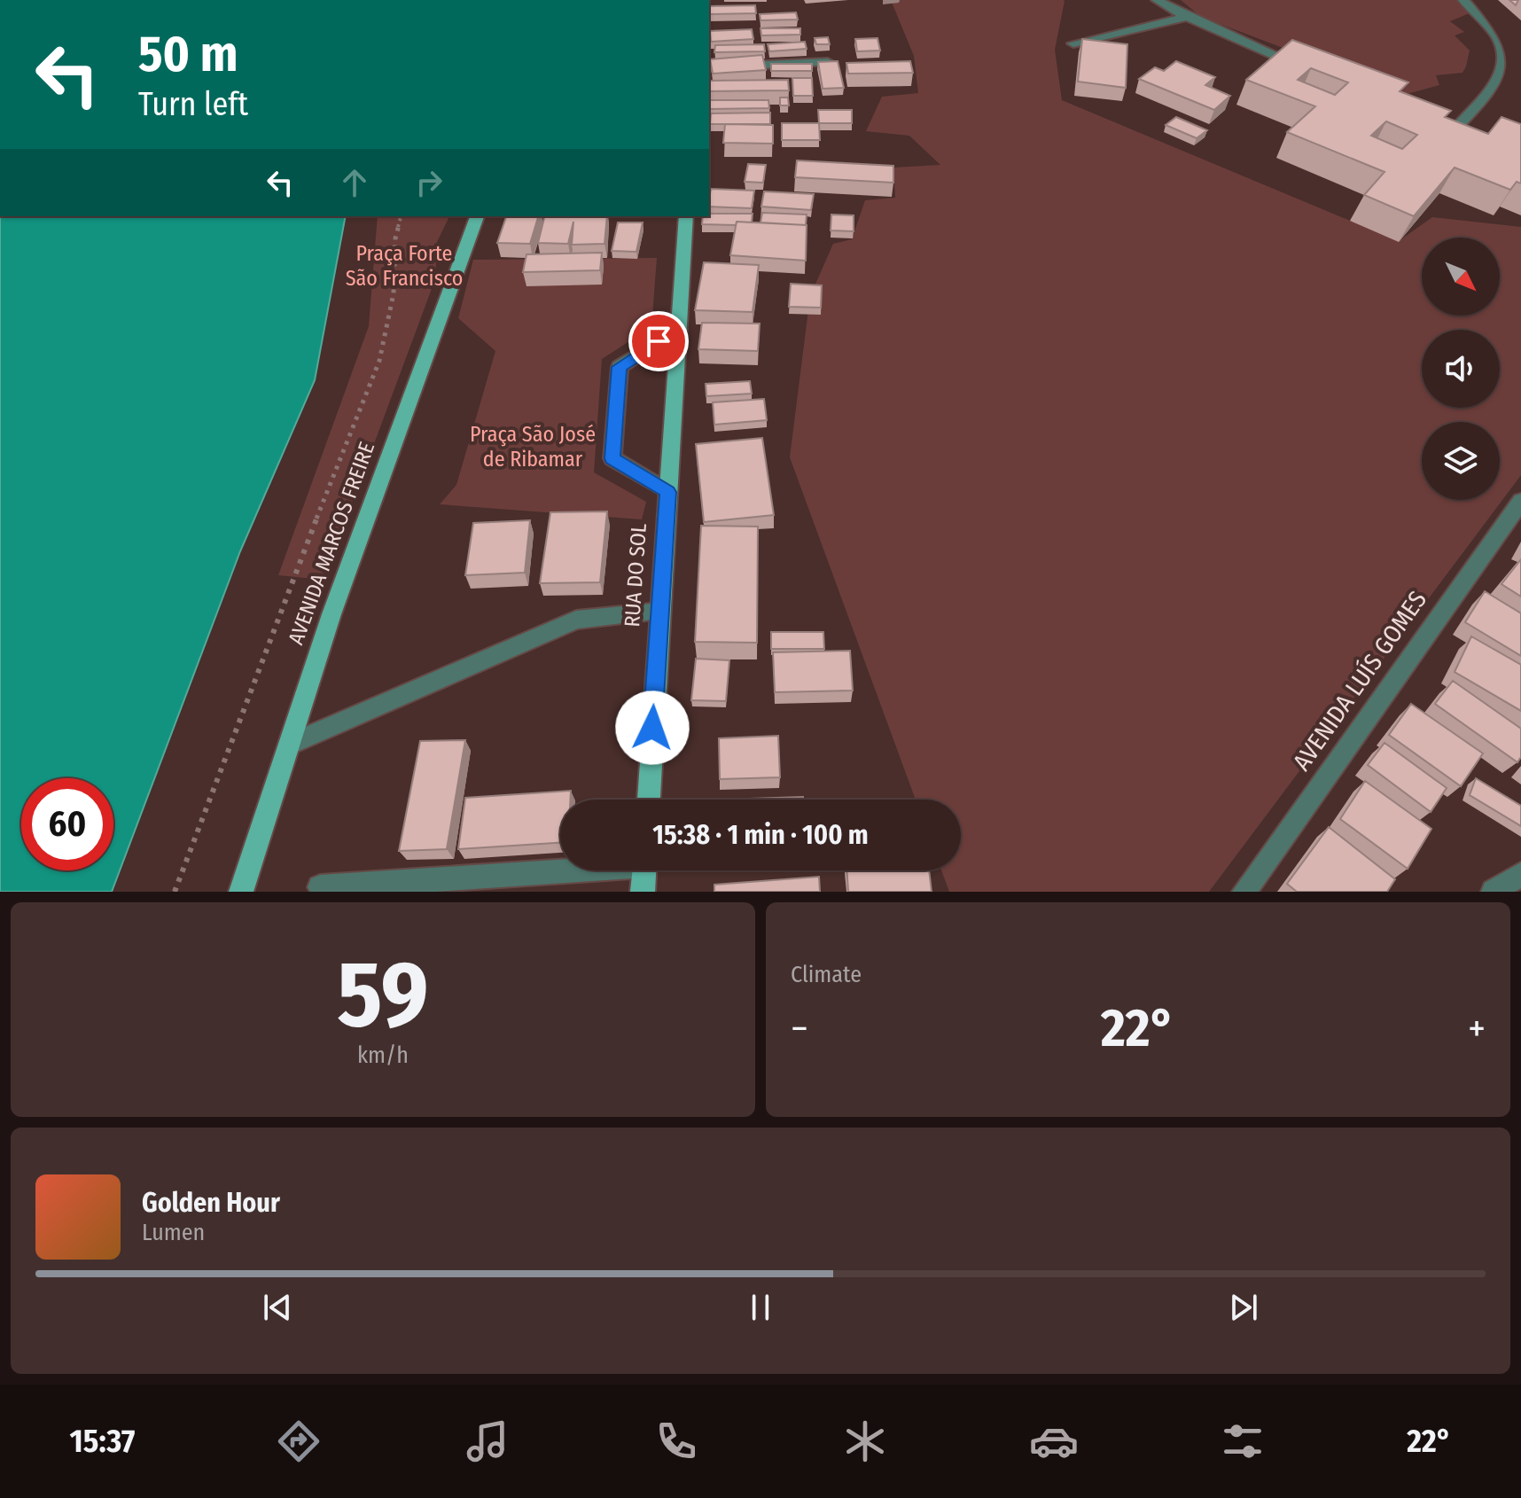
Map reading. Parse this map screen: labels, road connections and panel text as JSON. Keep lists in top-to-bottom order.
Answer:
{
  "streets": {
    "main road": ["AVENIDA MARCOS FREIRE", "RUA DO SOL"],
    "street": ["AVENIDA LUÍS GOMES"]
  },
  "parks": ["Praça Forte São Francisco", "Praça São José de Ribamar"],
  "north": "bottom right",
  "page": {
    "turn": ["50 m", "Turn left"],
    "limit": "60",
    "trip": "15:38 · 1 min · 100 m",
    "tile": [
      ["59", "km/h"],
      "Climate"
    ],
    "heat": ["−", "22°", "+"],
    "song": ["Golden Hour", "Lumen"],
    "tabs": ["15:37", "22°"]
  }
}
